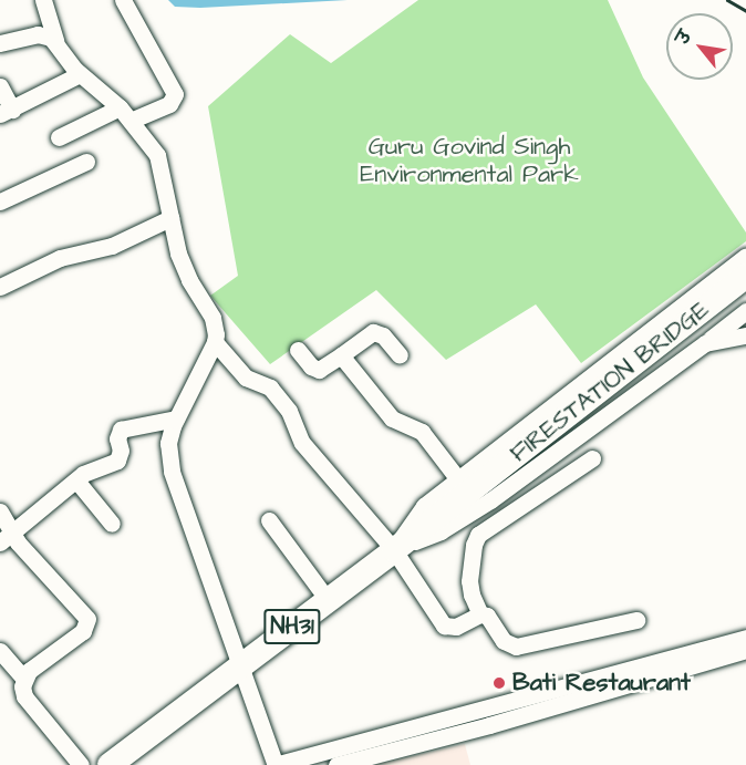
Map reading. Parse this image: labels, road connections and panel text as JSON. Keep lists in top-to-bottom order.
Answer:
{
  "streets": {
    "highway": ["FIRESTATION BRIDGE", "NH31"]
  },
  "crossings": [
    ["FIRESTATION BRIDGE", "NH31"]
  ],
  "parks": ["Guru Govind Singh Environmental Park"],
  "places": ["Bati Restaurant"],
  "north": "top left"
}
